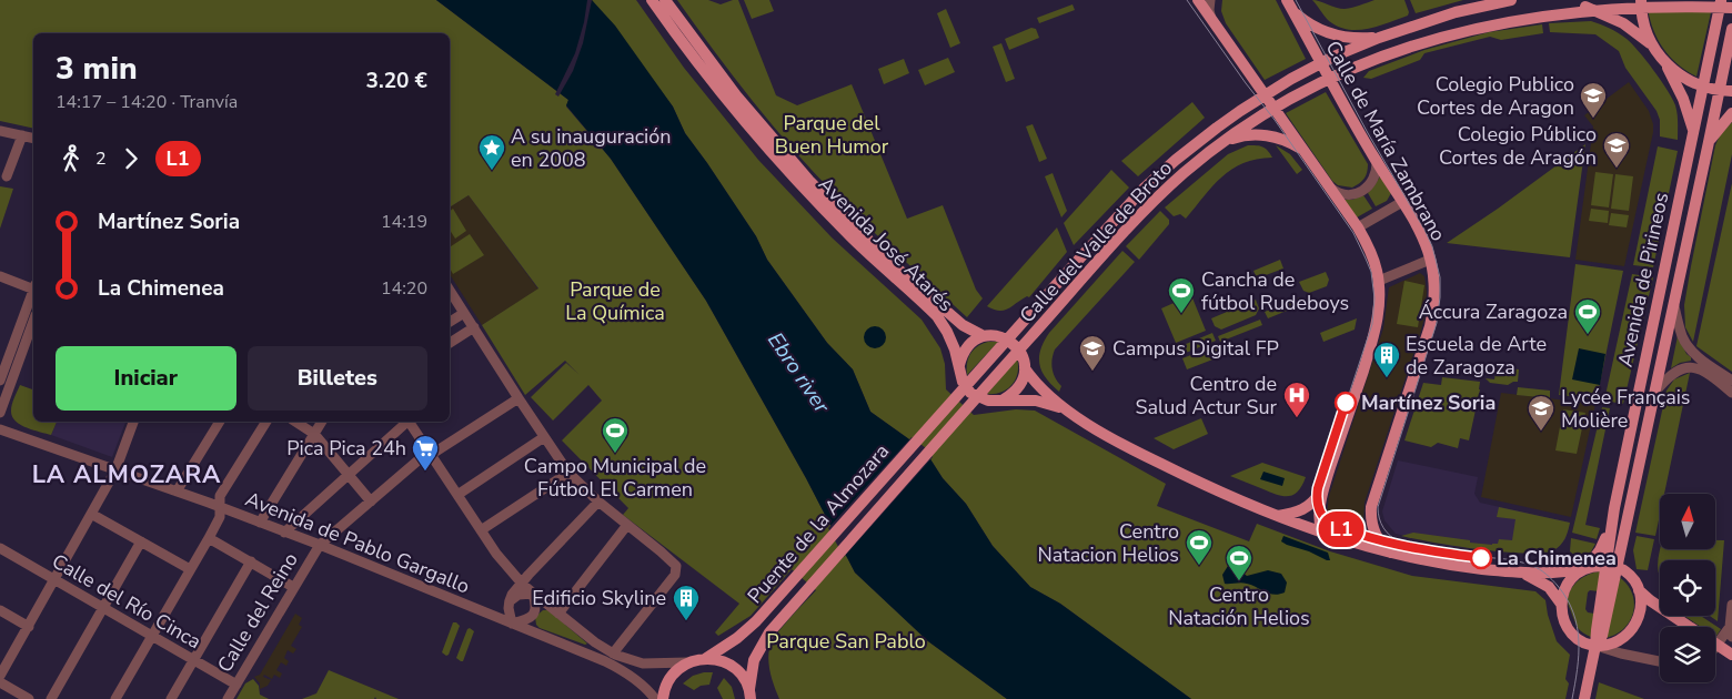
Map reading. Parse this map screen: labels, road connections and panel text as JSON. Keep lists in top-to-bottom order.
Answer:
{
  "streets": {
    "main road": [
      "Calle de María Zambrano",
      "Calle del Valle de Broto",
      "Avenida José Atarés",
      "Avenida de Pirineos",
      "Puente de la Almozara"
    ],
    "street": ["Avenida de Pablo Gargallo", "Calle del Río Cinca", "Calle del Reino"]
  },
  "crossings": [
    ["Calle de María Zambrano", "Calle del Valle de Broto"],
    ["Calle del Valle de Broto", "Avenida José Atarés"],
    ["Calle del Valle de Broto", "Avenida de Pirineos"],
    ["Calle del Valle de Broto", "Puente de la Almozara"],
    ["Avenida de Pablo Gargallo", "Calle del Reino"],
    ["Calle del Río Cinca", "Calle del Reino"]
  ],
  "districts": ["LA ALMOZARA"],
  "water": ["Ebro river"],
  "parks": ["Parque del Buen Humor", "Parque de La Química", "Parque San Pablo"],
  "places": {
    "school or university": [
      "Colegio Publico Cortes de Aragon",
      "Colegio Público Cortes de Aragón",
      "Campus Digital FP",
      "Lycée Français Molière"
    ],
    "place": ["A su inauguración en 2008"],
    "sports": [
      "Cancha de fútbol Rudeboys",
      "Áccura Zaragoza",
      "Campo Municipal de Fútbol El Carmen",
      "Centro Natacion Helios",
      "Centro Natación Helios"
    ],
    "building": ["Escuela de Arte de Zaragoza", "Edificio Skyline"],
    "other": ["Martínez Soria", "La Chimenea"],
    "hospital": ["Centro de Salud Actur Sur"],
    "supermarket": ["Pica Pica 24h"]
  },
  "lines": ["tram line L1"],
  "north": "top",
  "page": {
    "on_map": "L1",
    "heading": ["3 min", "14:17 – 14:20 · Tranvía", "3.20 €"],
    "legs": ["2", "L1"],
    "list": [
      {
        "name": "Martínez Soria",
        "value": "14:19"
      },
      {
        "name": "La Chimenea",
        "value": "14:20"
      }
    ],
    "buttons": ["Iniciar", "Billetes"]
  }
}
